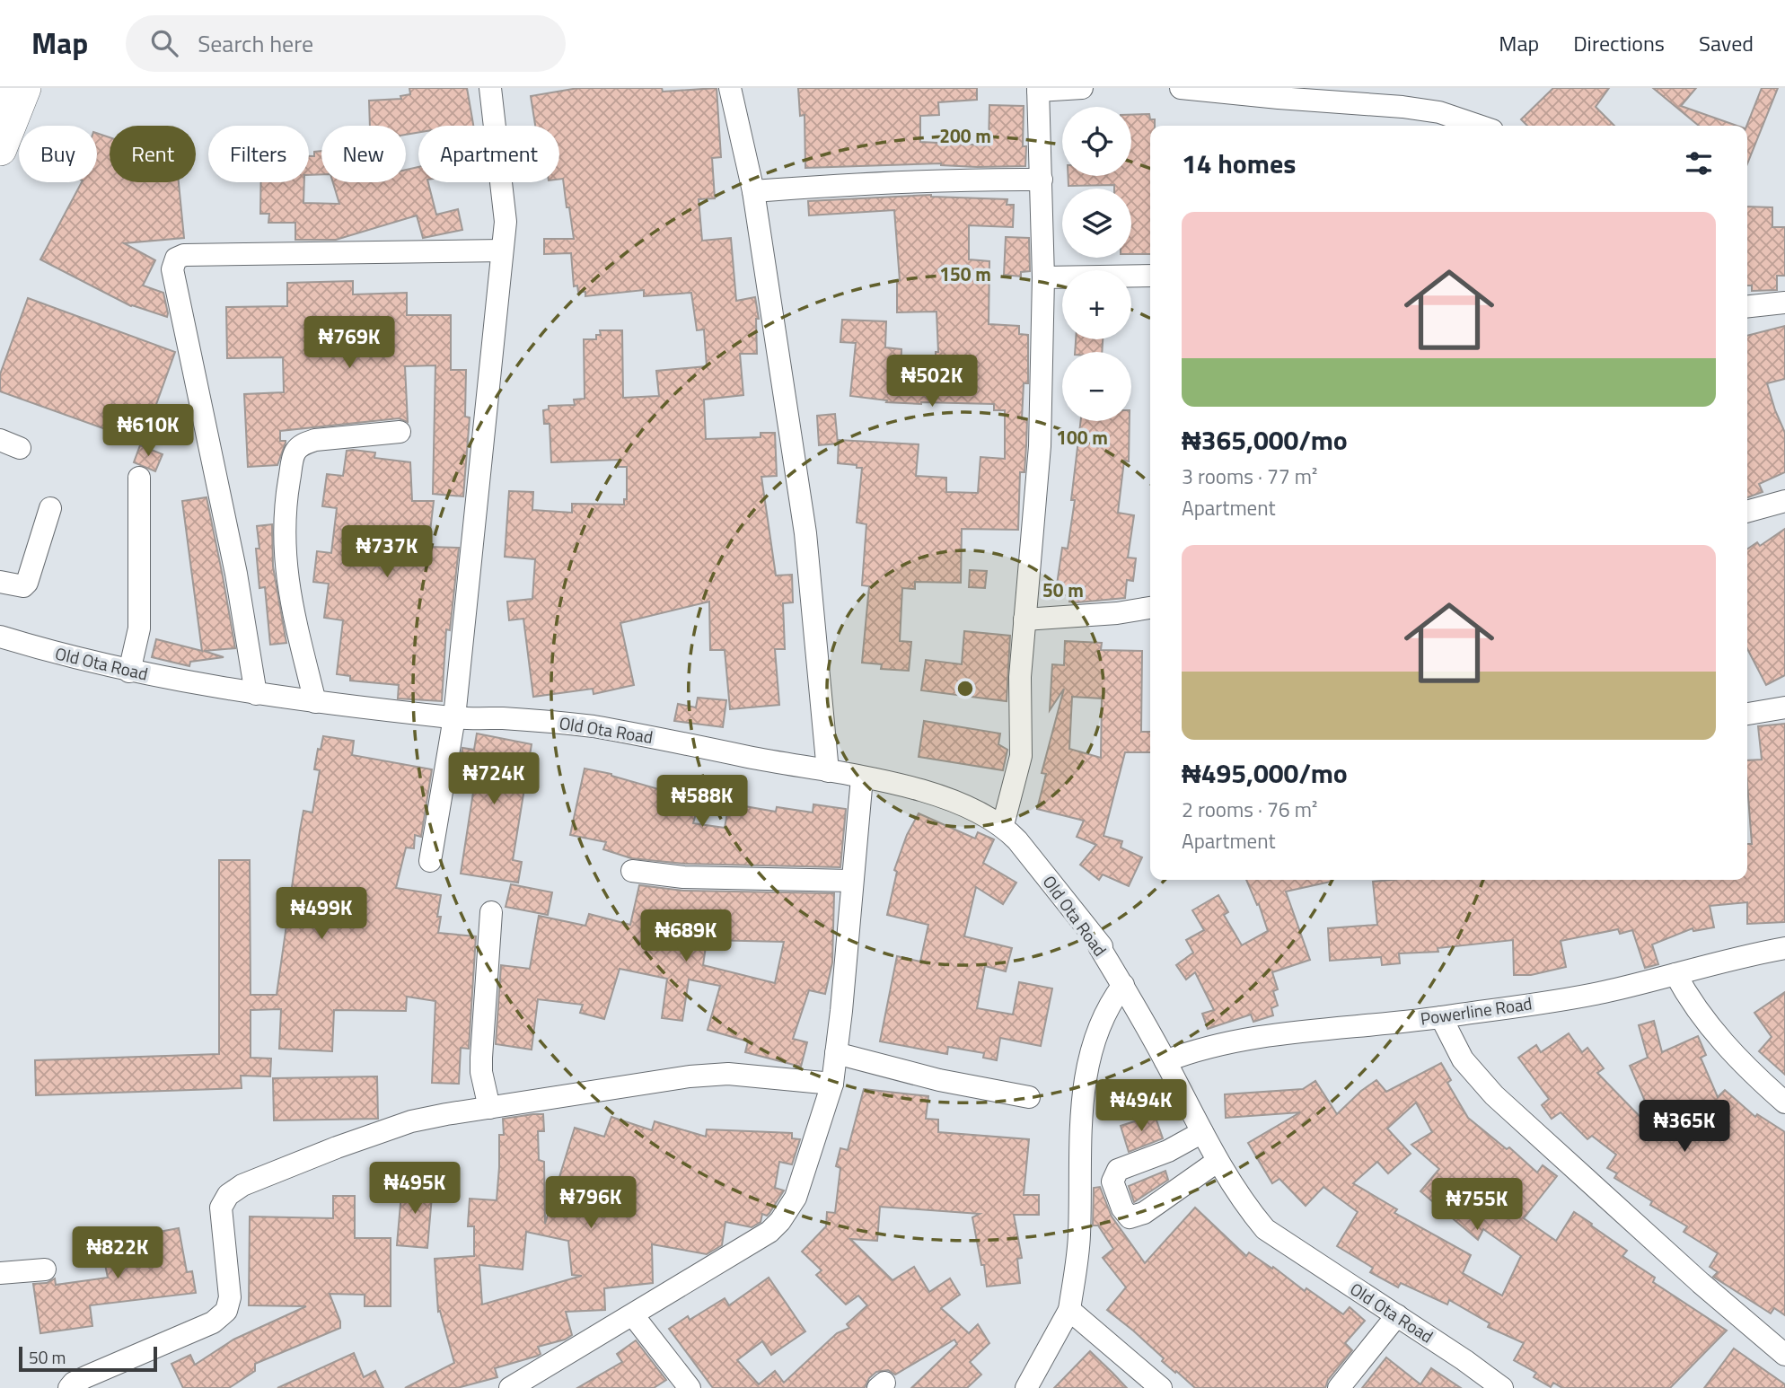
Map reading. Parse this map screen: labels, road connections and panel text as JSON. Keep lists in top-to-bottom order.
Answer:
{
  "streets": {
    "street": ["Old Ota Road", "Powerline Road"]
  },
  "crossings": [
    ["Old Ota Road", "Powerline Road"]
  ],
  "scale_bar": "50 m",
  "page": {
    "header": "Map",
    "search": "Search here",
    "nav": ["Map", "Directions", "Saved"],
    "map_buttons": ["+", "−"],
    "chip": [
      "Buy",
      "Rent",
      "Filters",
      "New",
      "Apartment"
    ],
    "heading": "14 homes",
    "list": [
      {
        "name": "₦365,000/mo",
        "note": "3 rooms · 77 m² · Apartment"
      },
      {
        "name": "₦495,000/mo",
        "note": "2 rooms · 76 m² · Apartment"
      }
    ],
    "price": [
      "₦769K",
      "₦502K",
      "₦610K",
      "₦737K",
      "₦724K",
      "₦588K",
      "₦499K",
      "₦689K",
      "₦494K",
      "₦365K",
      "₦495K",
      "₦796K",
      "₦755K",
      "₦822K"
    ],
    "scale": "50 m"
  },
  "rings": [
    "200 m",
    "150 m",
    "100 m",
    "50 m"
  ]
}
